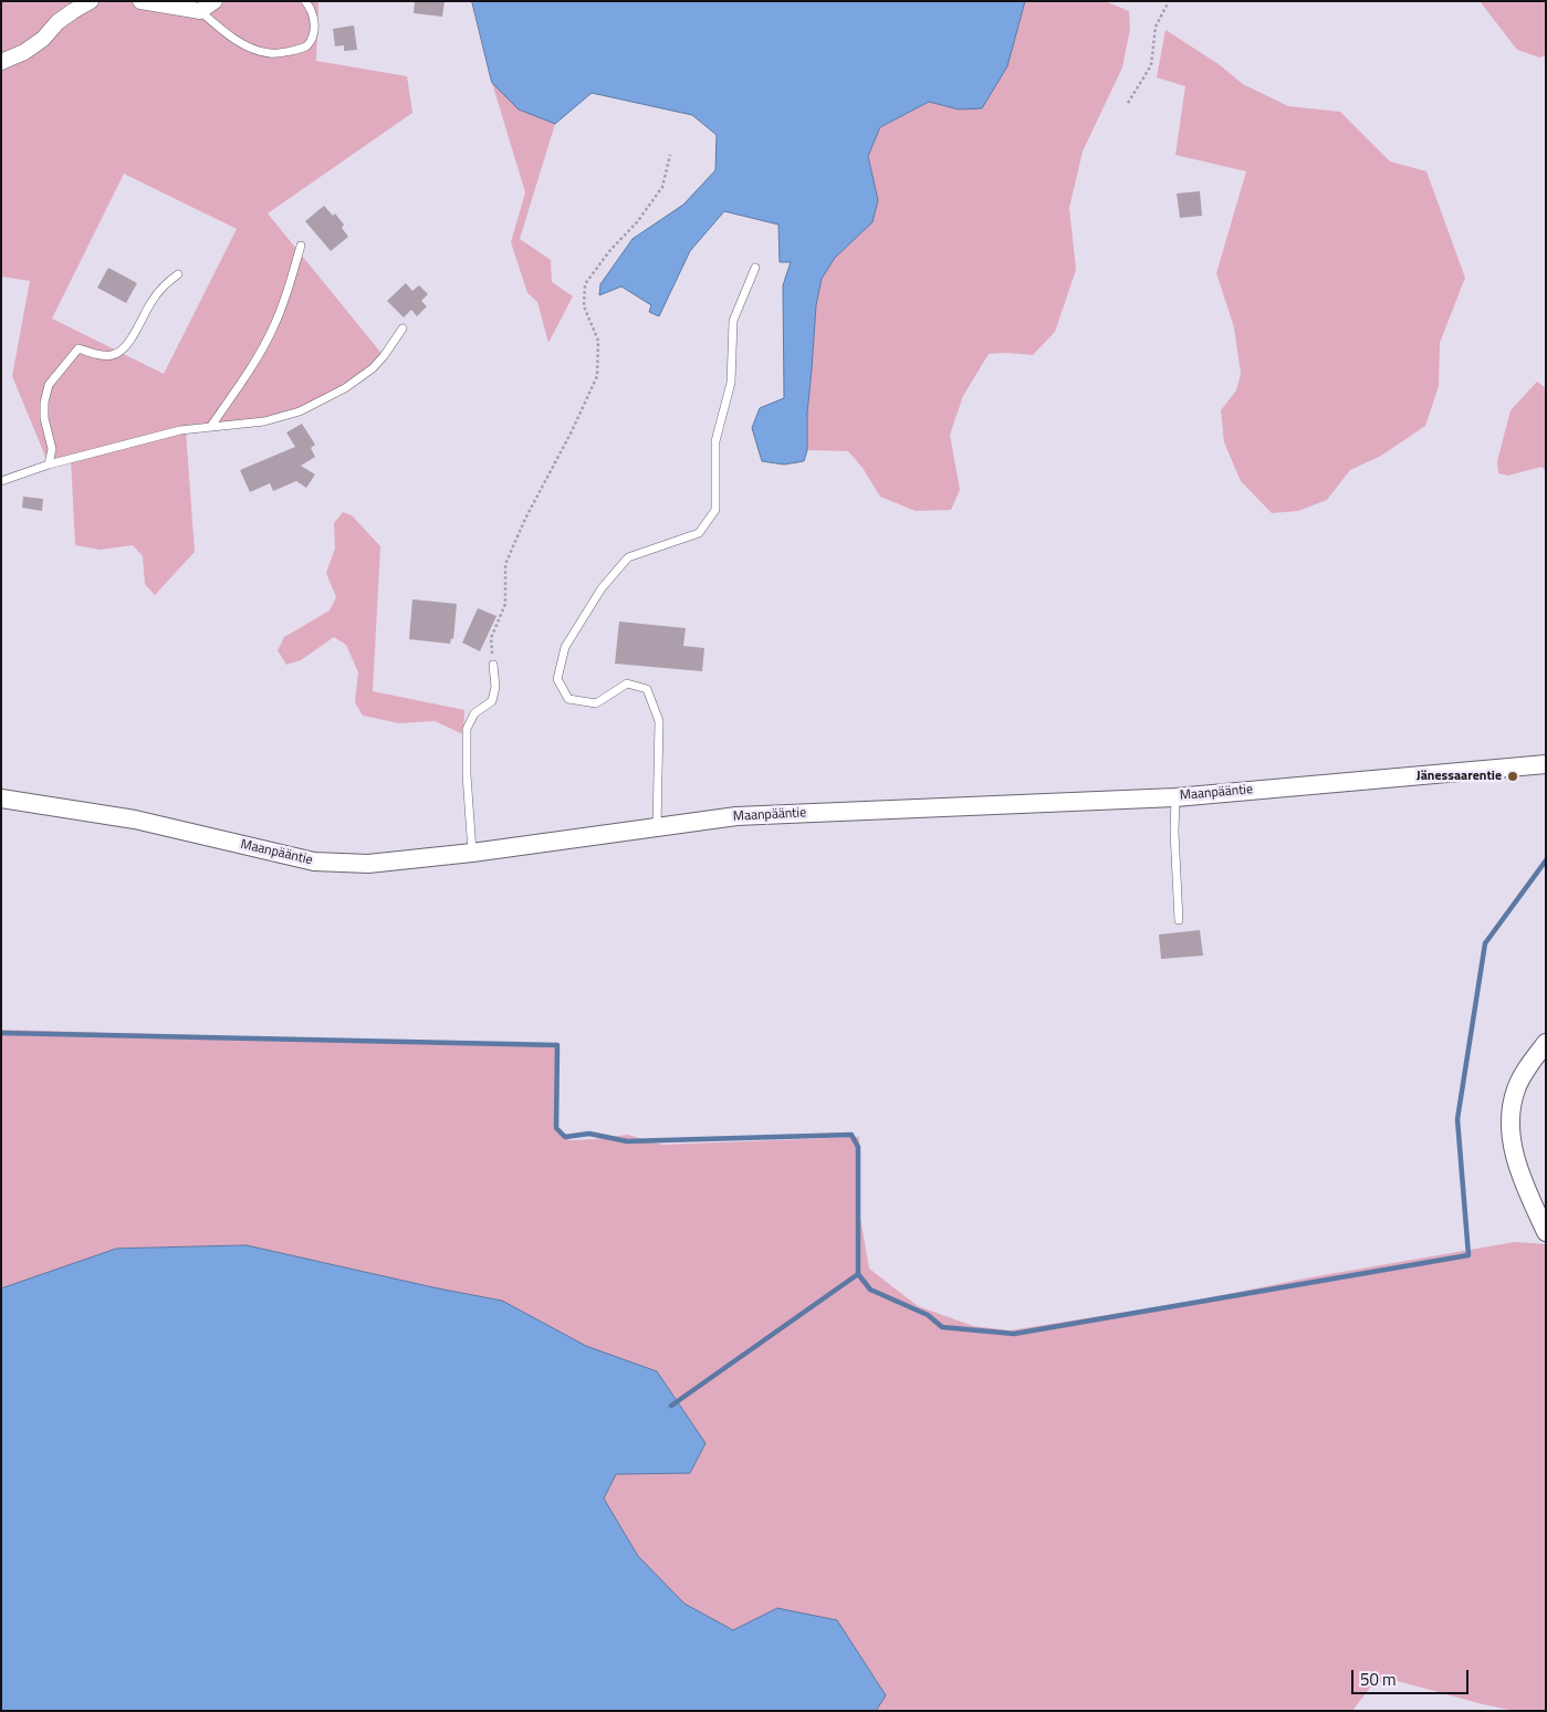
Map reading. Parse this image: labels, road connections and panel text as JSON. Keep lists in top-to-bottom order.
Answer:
{
  "streets": {
    "street": ["Maanpääntie"]
  },
  "places": ["Jänessaarentie"],
  "scale_bar": "50 m"
}
